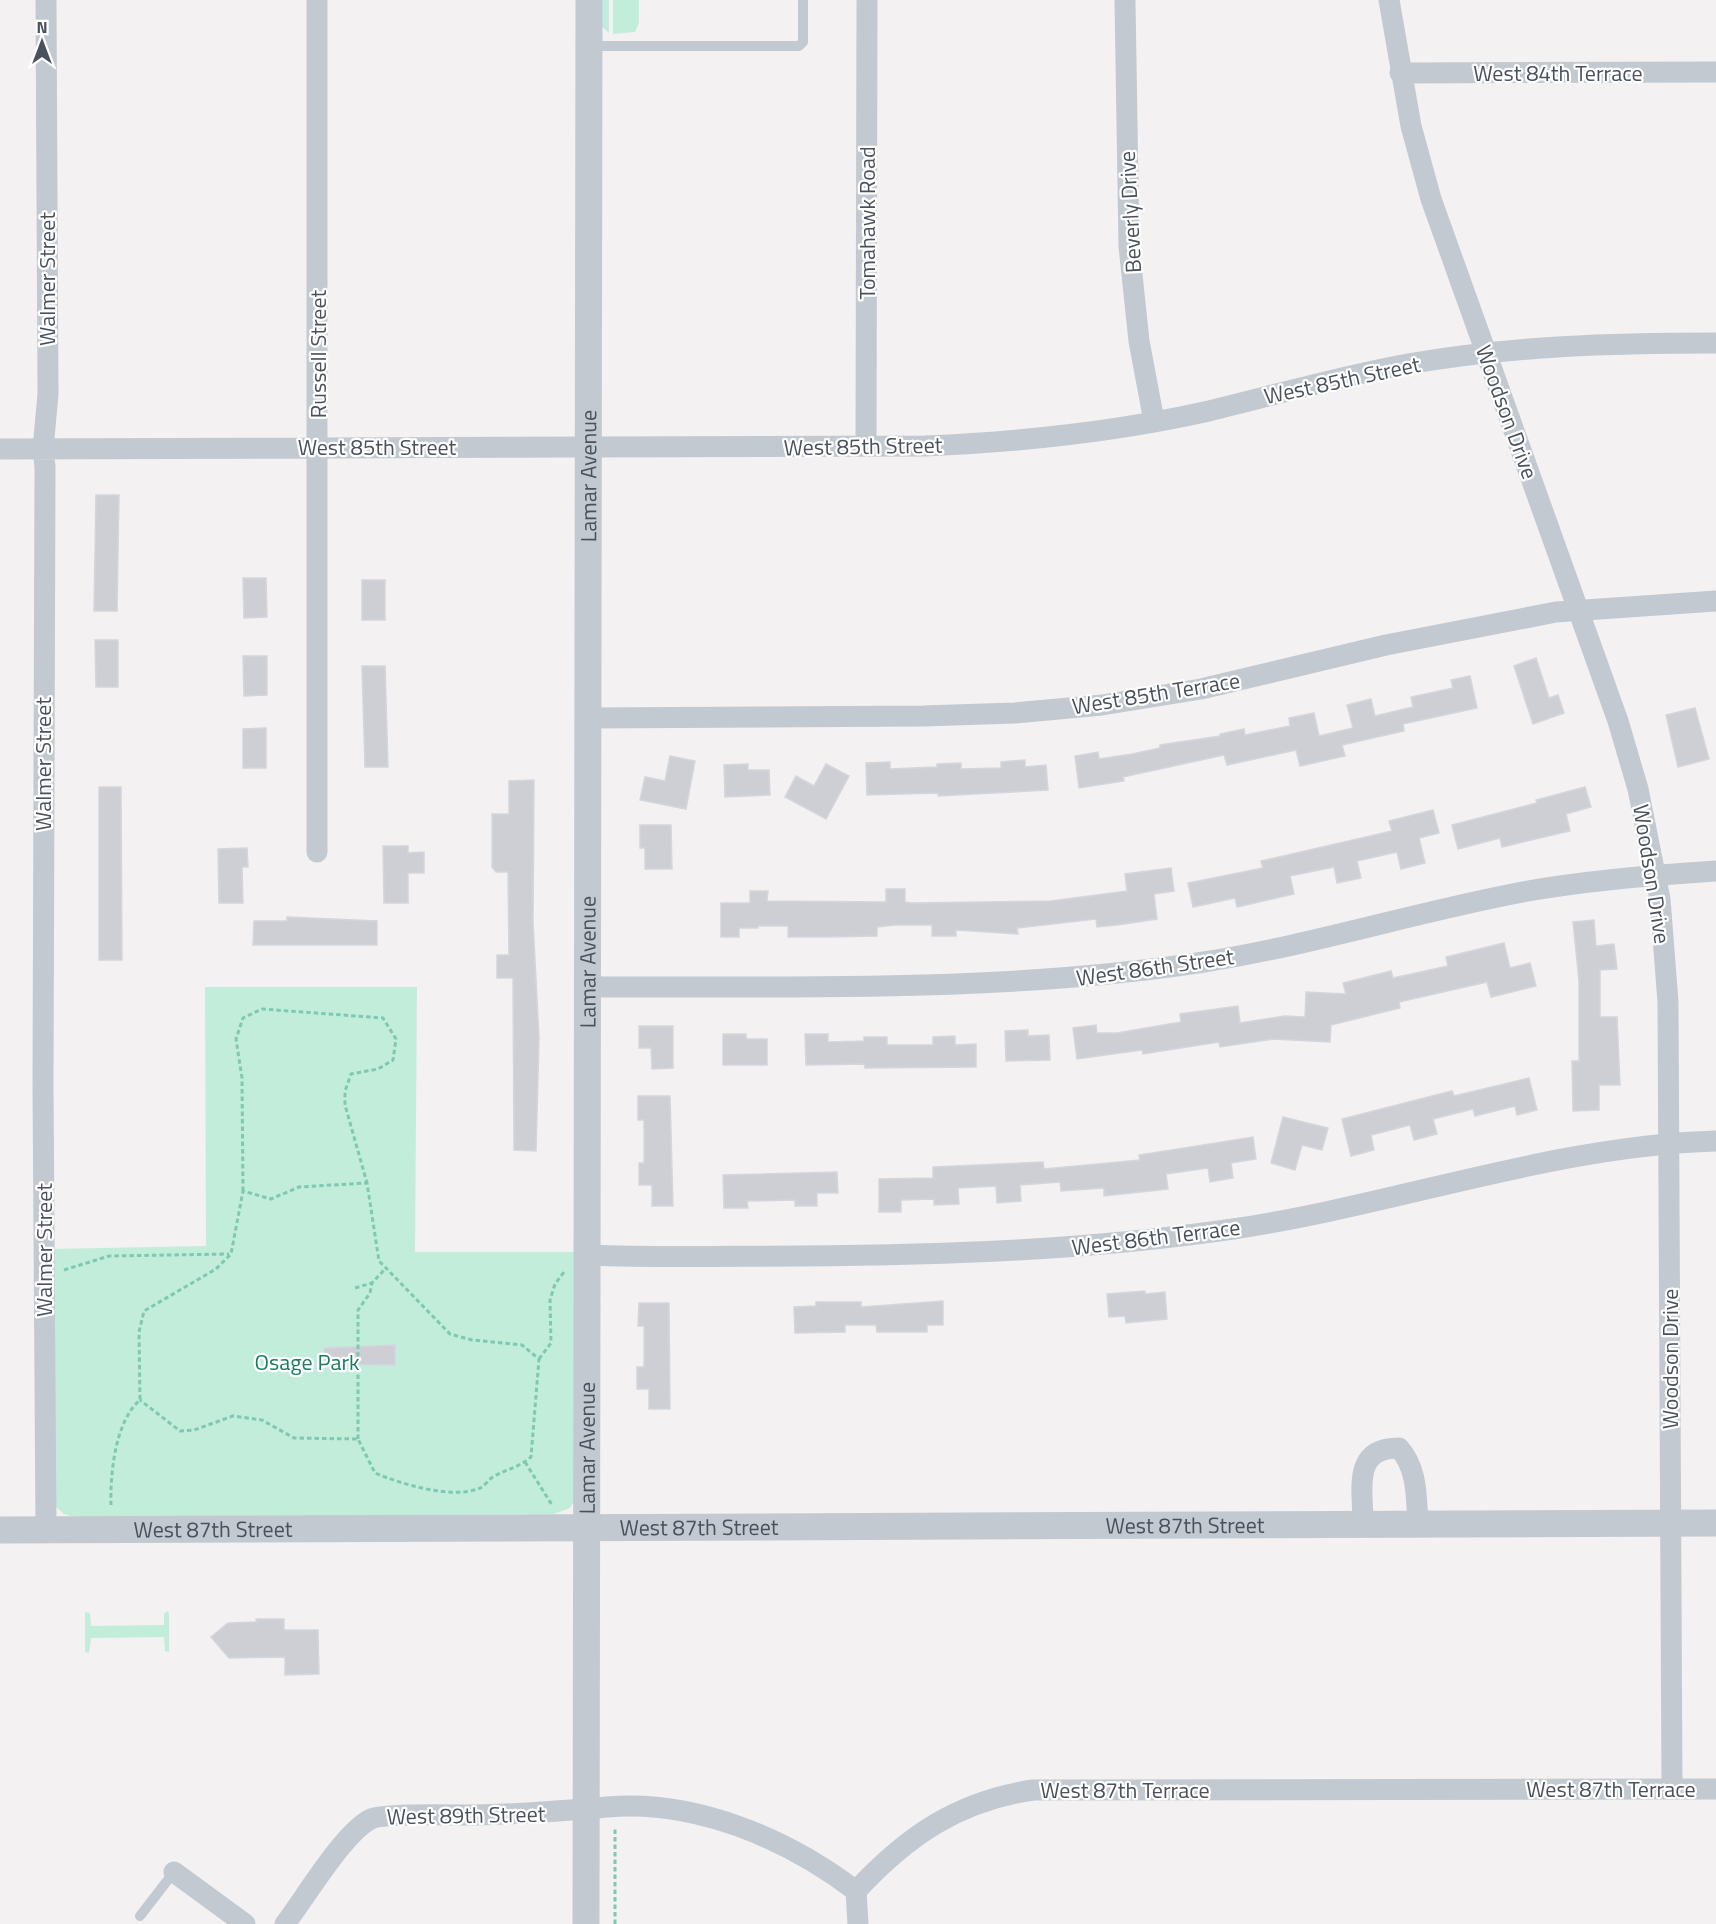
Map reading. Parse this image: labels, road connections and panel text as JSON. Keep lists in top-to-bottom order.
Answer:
{
  "streets": {
    "street": [
      "West 84th Terrace",
      "Beverly Drive",
      "Tomahawk Road",
      "Walmer Street",
      "Russell Street",
      "West 85th Street",
      "Woodson Drive",
      "Lamar Avenue",
      "West 85th Terrace",
      "West 86th Street",
      "West 86th Terrace",
      "West 87th Street",
      "West 87th Terrace",
      "West 89th Street"
    ]
  },
  "crossings": [
    ["West 84th Terrace", "Woodson Drive"],
    ["Beverly Drive", "West 85th Street"],
    ["Tomahawk Road", "West 85th Street"],
    ["Walmer Street", "West 85th Street"],
    ["Walmer Street", "West 87th Street"],
    ["Russell Street", "West 85th Street"],
    ["West 85th Street", "Woodson Drive"],
    ["West 85th Street", "Lamar Avenue"],
    ["Woodson Drive", "West 85th Terrace"],
    ["Woodson Drive", "West 86th Street"],
    ["Woodson Drive", "West 86th Terrace"],
    ["Woodson Drive", "West 87th Street"],
    ["Woodson Drive", "West 87th Terrace"],
    ["Lamar Avenue", "West 85th Terrace"],
    ["Lamar Avenue", "West 86th Street"],
    ["Lamar Avenue", "West 86th Terrace"],
    ["Lamar Avenue", "West 87th Street"],
    ["Lamar Avenue", "West 89th Street"]
  ],
  "parks": ["Osage Park"],
  "north": "top"
}
